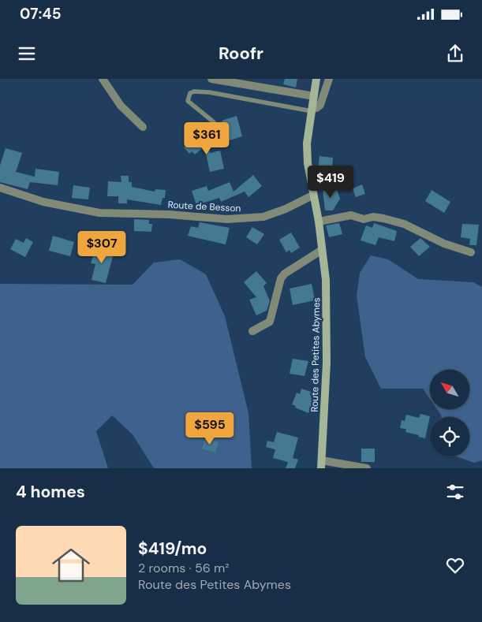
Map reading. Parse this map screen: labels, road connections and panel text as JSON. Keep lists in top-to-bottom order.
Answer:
{
  "streets": {
    "main road": ["Route des Petites Abymes"],
    "street": ["Route de Besson"]
  },
  "crossings": [
    ["Route de Besson", "Route des Petites Abymes"]
  ],
  "north": "top left",
  "page": {
    "status": "07:45",
    "header": "Roofr",
    "price": [
      "$361",
      "$419",
      "$307",
      "$595"
    ],
    "heading": "4 homes",
    "list": [
      {
        "name": "$419/mo",
        "note": "2 rooms · 56 m² · Route des Petites Abymes"
      }
    ]
  }
}
